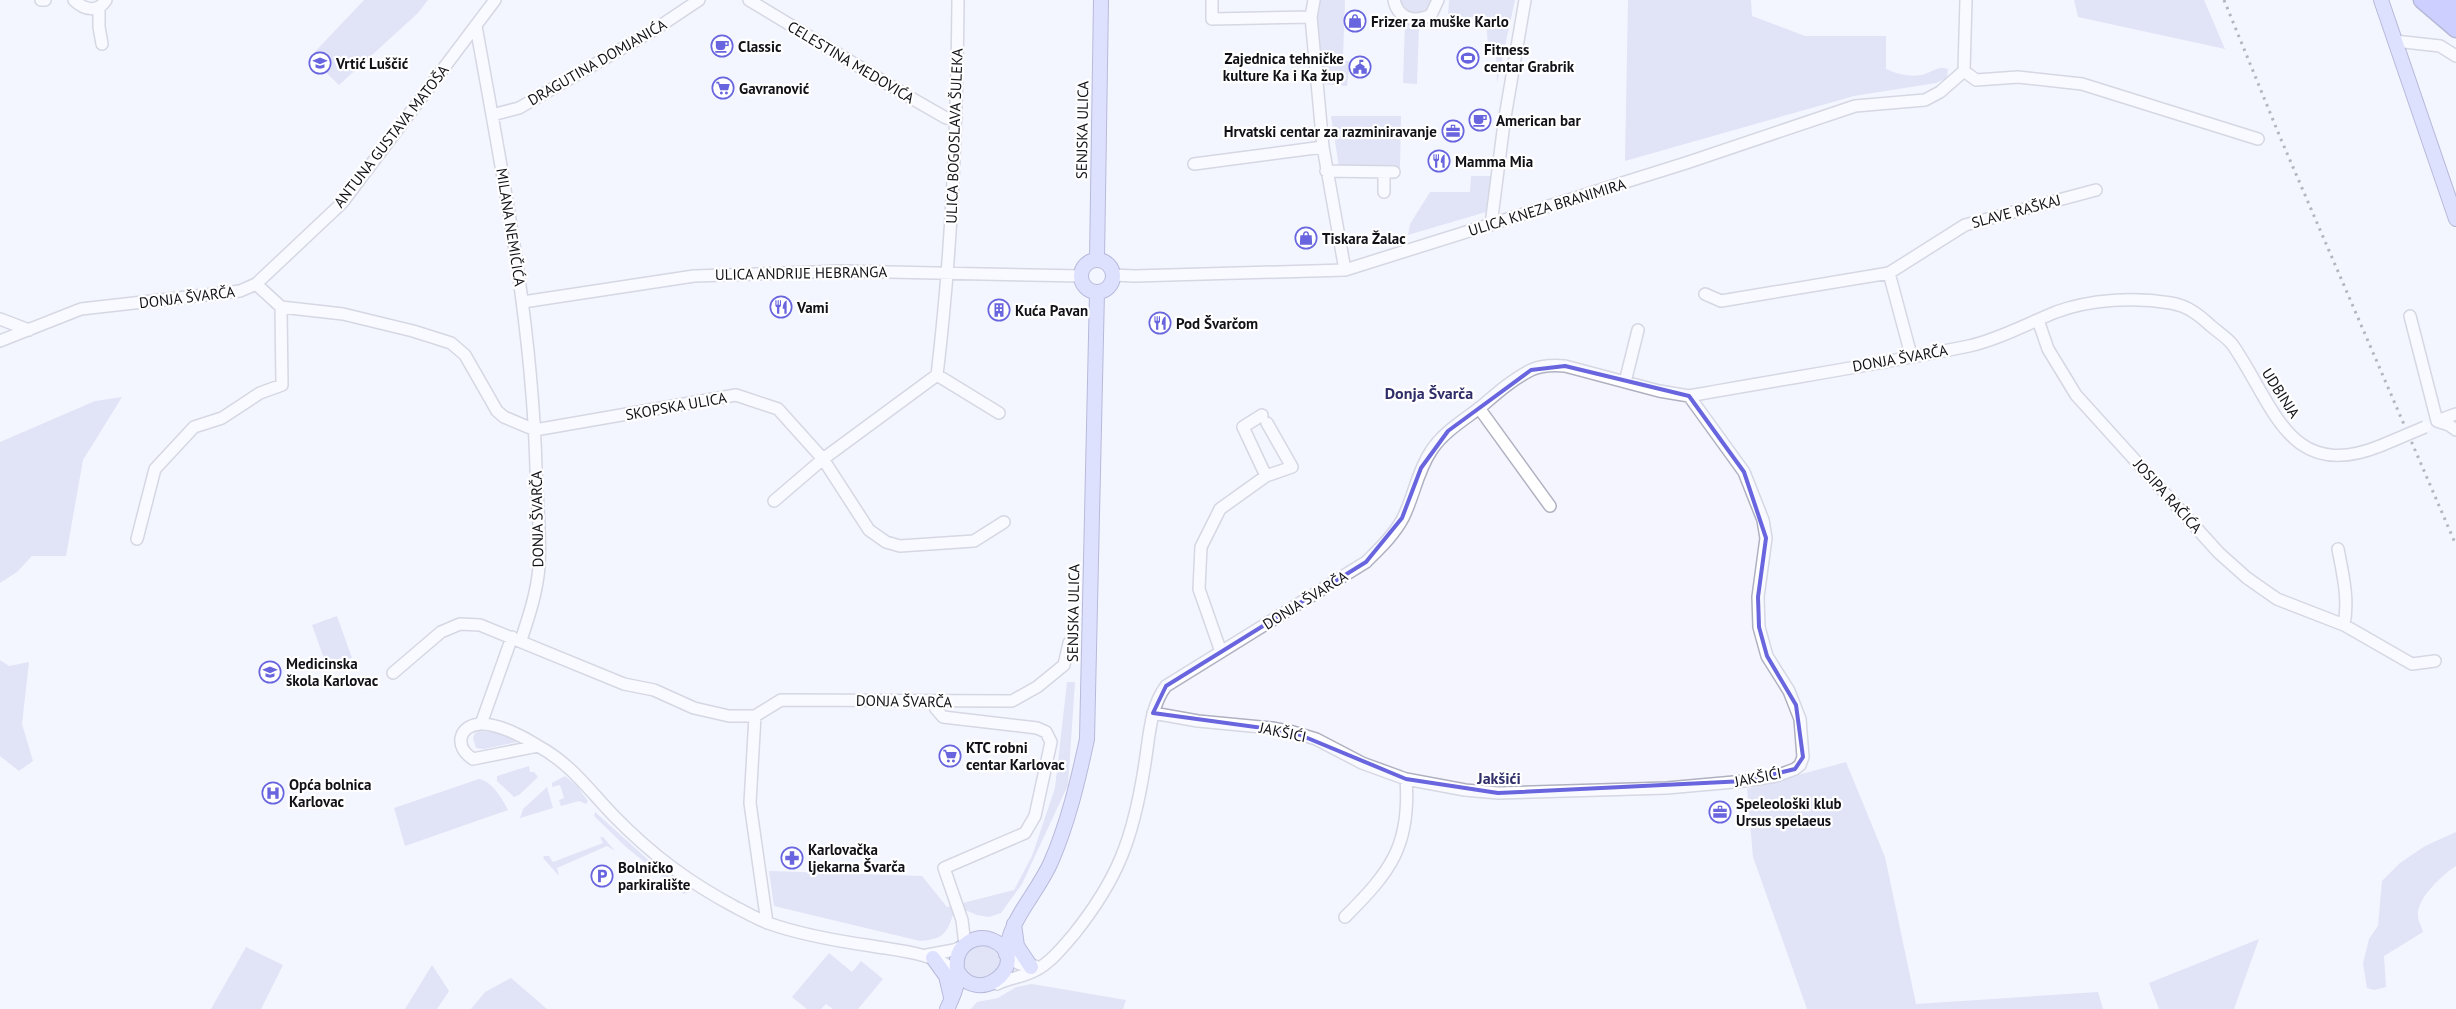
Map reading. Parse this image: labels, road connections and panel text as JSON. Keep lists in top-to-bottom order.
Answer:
{
  "streets": {
    "main road": ["SENJSKA ULICA"],
    "street": [
      "DRAGUTINA DOMJANIĆA",
      "CELESTINA MEDOVIĆA",
      "ANTUNA GUSTAVA MATOŠA",
      "ULICA BOGOSLAVA ŠULEKA",
      "ULICA KNEZA BRANIMIRA",
      "SLAVE RAŠKAJ",
      "MILANA NEMIČIĆA",
      "ULICA ANDRIJE HEBRANGA",
      "DONJA ŠVARČA",
      "UDBINJA",
      "SKOPSKA ULICA",
      "JOSIPA RAČIĆA",
      "JAKŠIĆI"
    ]
  },
  "crossings": [
    ["DRAGUTINA DOMJANIĆA", "MILANA NEMIČIĆA"],
    ["CELESTINA MEDOVIĆA", "ULICA BOGOSLAVA ŠULEKA"],
    ["SENJSKA ULICA", "ULICA KNEZA BRANIMIRA"],
    ["SENJSKA ULICA", "ULICA ANDRIJE HEBRANGA"],
    ["SENJSKA ULICA", "DONJA ŠVARČA"],
    ["ANTUNA GUSTAVA MATOŠA", "MILANA NEMIČIĆA"],
    ["ANTUNA GUSTAVA MATOŠA", "DONJA ŠVARČA"],
    ["ULICA BOGOSLAVA ŠULEKA", "ULICA ANDRIJE HEBRANGA"],
    ["ULICA KNEZA BRANIMIRA", "ULICA ANDRIJE HEBRANGA"],
    ["MILANA NEMIČIĆA", "ULICA ANDRIJE HEBRANGA"],
    ["MILANA NEMIČIĆA", "DONJA ŠVARČA"],
    ["MILANA NEMIČIĆA", "SKOPSKA ULICA"],
    ["DONJA ŠVARČA", "UDBINJA"],
    ["DONJA ŠVARČA", "SKOPSKA ULICA"],
    ["DONJA ŠVARČA", "JOSIPA RAČIĆA"],
    ["DONJA ŠVARČA", "JAKŠIĆI"]
  ],
  "districts": ["Donja Švarča", "Jakšići"],
  "places": {
    "shop": ["Frizer za muške Karlo", "Tiskara Žalac"],
    "cafe": ["Classic", "American bar"],
    "sports": ["Fitness centar Grabrik"],
    "school or university": ["Vrtić Luščić", "Medicinska škola Karlovac"],
    "public building": ["Zajednica tehničke kulture Ka i Ka žup"],
    "supermarket": ["Gavranović", "KTC robni centar Karlovac"],
    "office": ["Hrvatski centar za razminiravanje", "Speleološki klub Ursus spelaeus"],
    "restaurant": ["Mamma Mia", "Vami", "Pod Švarčom"],
    "building": ["Kuća Pavan"],
    "hospital": ["Opća bolnica Karlovac"],
    "pharmacy": ["Karlovačka ljekarna Švarča"],
    "parking": ["Bolničko parkiralište"]
  }
}
